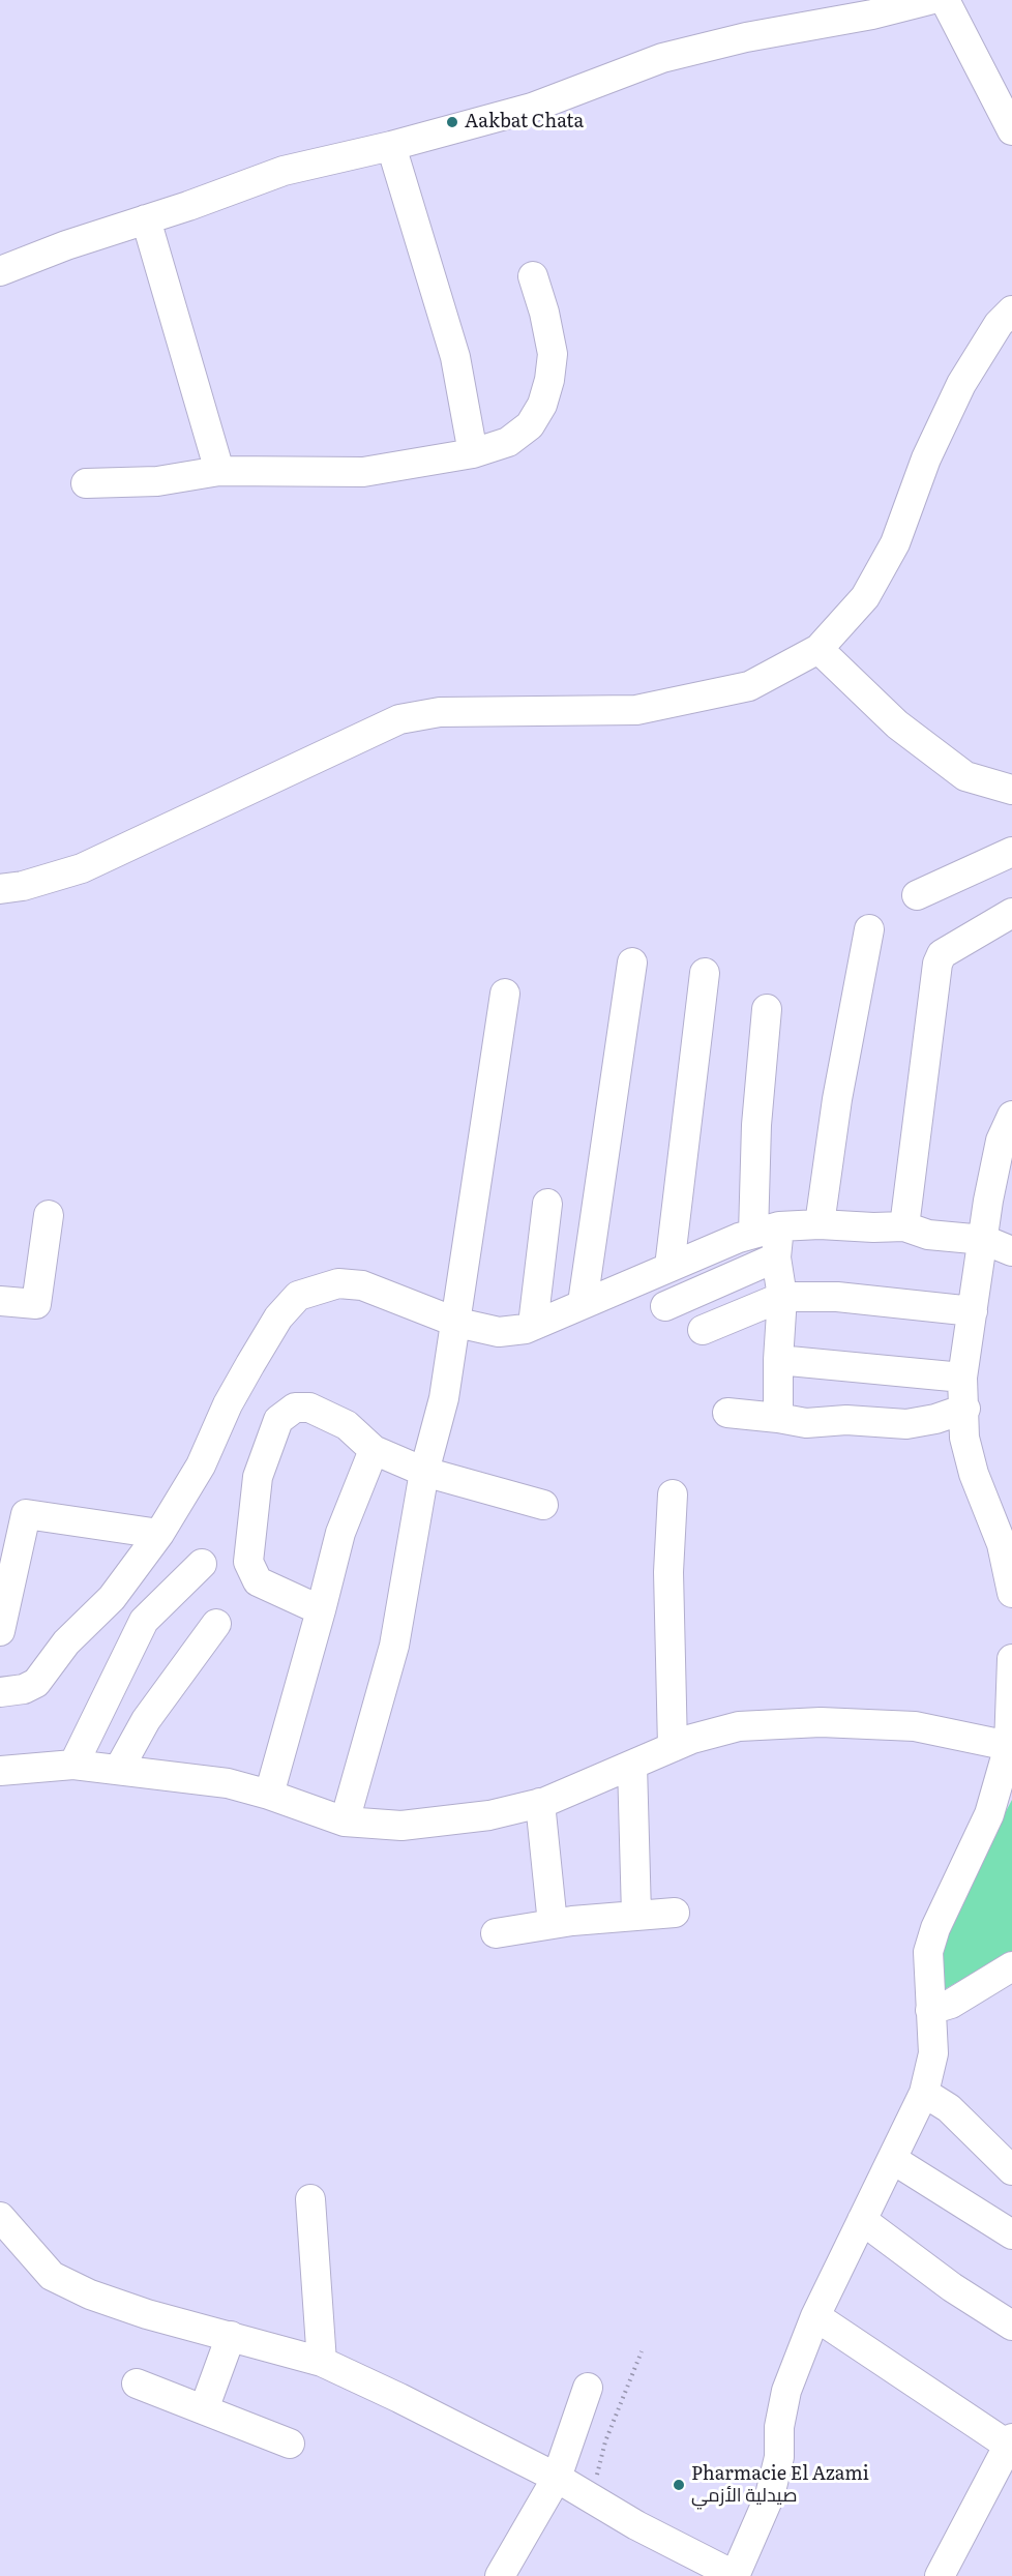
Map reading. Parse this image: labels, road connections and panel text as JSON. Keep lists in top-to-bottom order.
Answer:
{
  "places": ["Aakbat Chata", "Pharmacie El Azami صيدلية الأزمي"]
}
